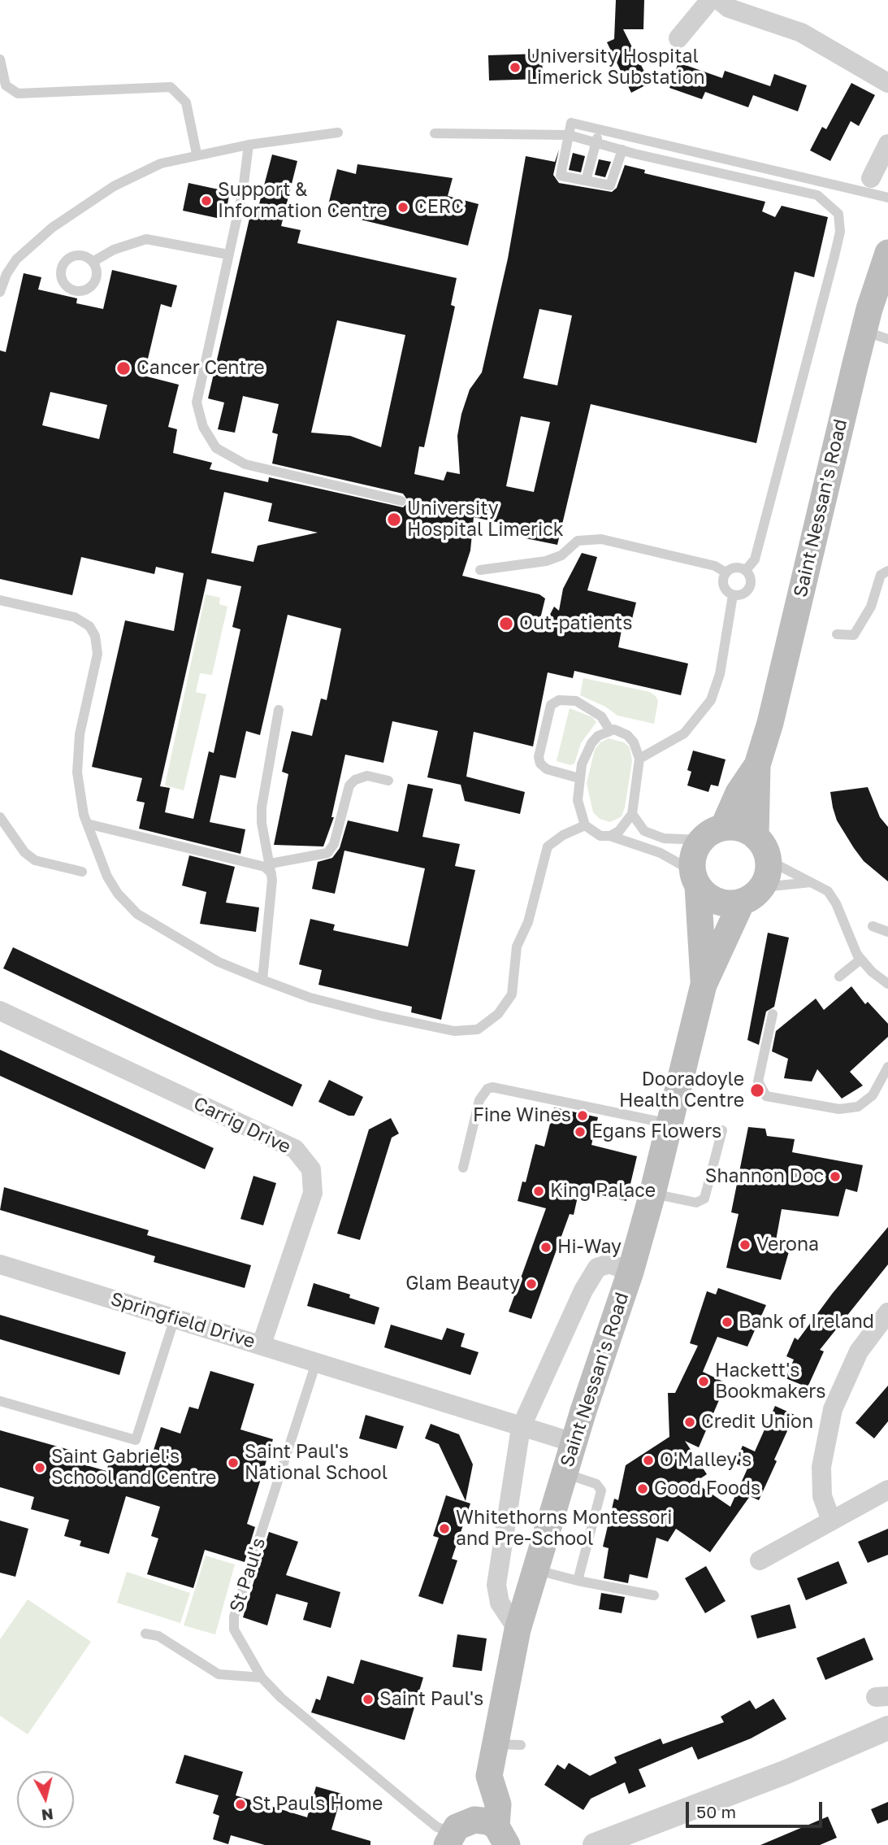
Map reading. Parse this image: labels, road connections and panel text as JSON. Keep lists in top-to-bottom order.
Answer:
{
  "streets": {
    "main road": ["Saint Nessan's Road"],
    "street": ["Carrig Drive", "Springfield Drive"],
    "lane": ["St Paul's"]
  },
  "crossings": [
    ["Saint Nessan's Road", "Springfield Drive"],
    ["Saint Nessan's Road", "St Paul's"],
    ["Carrig Drive", "Springfield Drive"],
    ["Springfield Drive", "St Paul's"]
  ],
  "places": [
    "University Hospital Limerick Substation",
    "Support & Information Centre",
    "CERC",
    "Cancer Centre",
    "University Hospital Limerick",
    "Out-patients",
    "Dooradoyle Health Centre",
    "Fine Wines",
    "Egans Flowers",
    "Shannon Doc",
    "King Palace",
    "Verona",
    "Hi-Way",
    "Glam Beauty",
    "Bank of Ireland",
    "Hackett's Bookmakers",
    "Credit Union",
    "O'Malley's",
    "Saint Paul's National School",
    "Saint Gabriel's School and Centre",
    "Good Foods",
    "Whitethorns Montessori and Pre-School",
    "Saint Paul's",
    "St Pauls Home"
  ],
  "scale_bar": "50 m",
  "north": "bottom"
}
